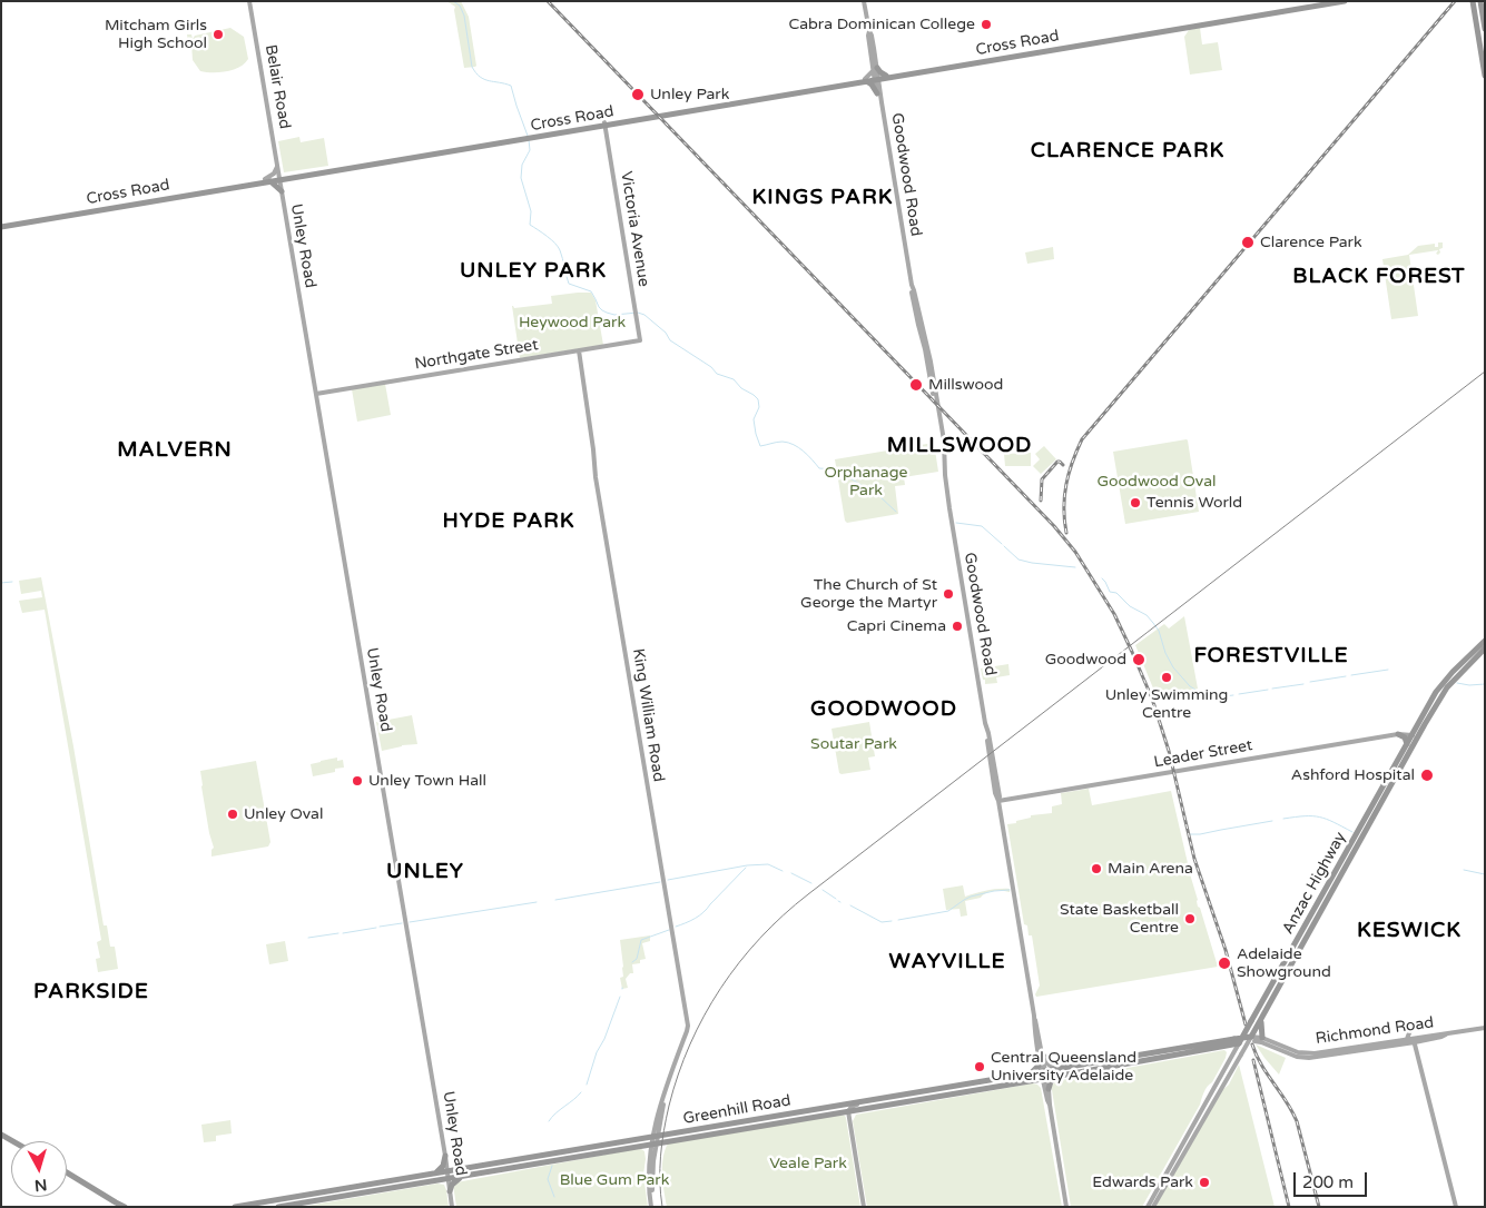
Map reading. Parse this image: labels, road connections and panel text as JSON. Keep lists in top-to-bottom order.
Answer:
{
  "streets": {
    "highway": [
      "Cross Road",
      "Anzac Highway",
      "Richmond Road",
      "Greenhill Road"
    ],
    "main road": [
      "Belair Road",
      "Goodwood Road",
      "Victoria Avenue",
      "Unley Road",
      "Northgate Street",
      "King William Road",
      "Leader Street"
    ]
  },
  "crossings": [
    ["Cross Road", "Belair Road"],
    ["Cross Road", "Goodwood Road"],
    ["Cross Road", "Victoria Avenue"],
    ["Cross Road", "Unley Road"],
    ["Belair Road", "Unley Road"],
    ["Goodwood Road", "Leader Street"],
    ["Goodwood Road", "Greenhill Road"],
    ["Victoria Avenue", "Northgate Street"],
    ["Unley Road", "Northgate Street"],
    ["Unley Road", "Greenhill Road"],
    ["Northgate Street", "King William Road"],
    ["King William Road", "Greenhill Road"],
    ["Leader Street", "Anzac Highway"],
    ["Anzac Highway", "Richmond Road"],
    ["Anzac Highway", "Greenhill Road"],
    ["Richmond Road", "Greenhill Road"]
  ],
  "districts": [
    "CLARENCE PARK",
    "KINGS PARK",
    "UNLEY PARK",
    "BLACK FOREST",
    "MILLSWOOD",
    "MALVERN",
    "HYDE PARK",
    "FORESTVILLE",
    "GOODWOOD",
    "UNLEY",
    "KESWICK",
    "WAYVILLE",
    "PARKSIDE"
  ],
  "parks": [
    "Heywood Park",
    "Orphanage Park",
    "Goodwood Oval",
    "Soutar Park",
    "Veale Park",
    "Blue Gum Park"
  ],
  "places": [
    "Cabra Dominican College",
    "Mitcham Girls High School",
    "Unley Park",
    "Clarence Park",
    "Millswood",
    "Tennis World",
    "The Church of St George the Martyr",
    "Capri Cinema",
    "Goodwood",
    "Unley Swimming Centre",
    "Ashford Hospital",
    "Unley Town Hall",
    "Unley Oval",
    "Main Arena",
    "State Basketball Centre",
    "Adelaide Showground",
    "Central Queensland University Adelaide",
    "Edwards Park"
  ],
  "scale_bar": "200 m",
  "north": "bottom"
}
